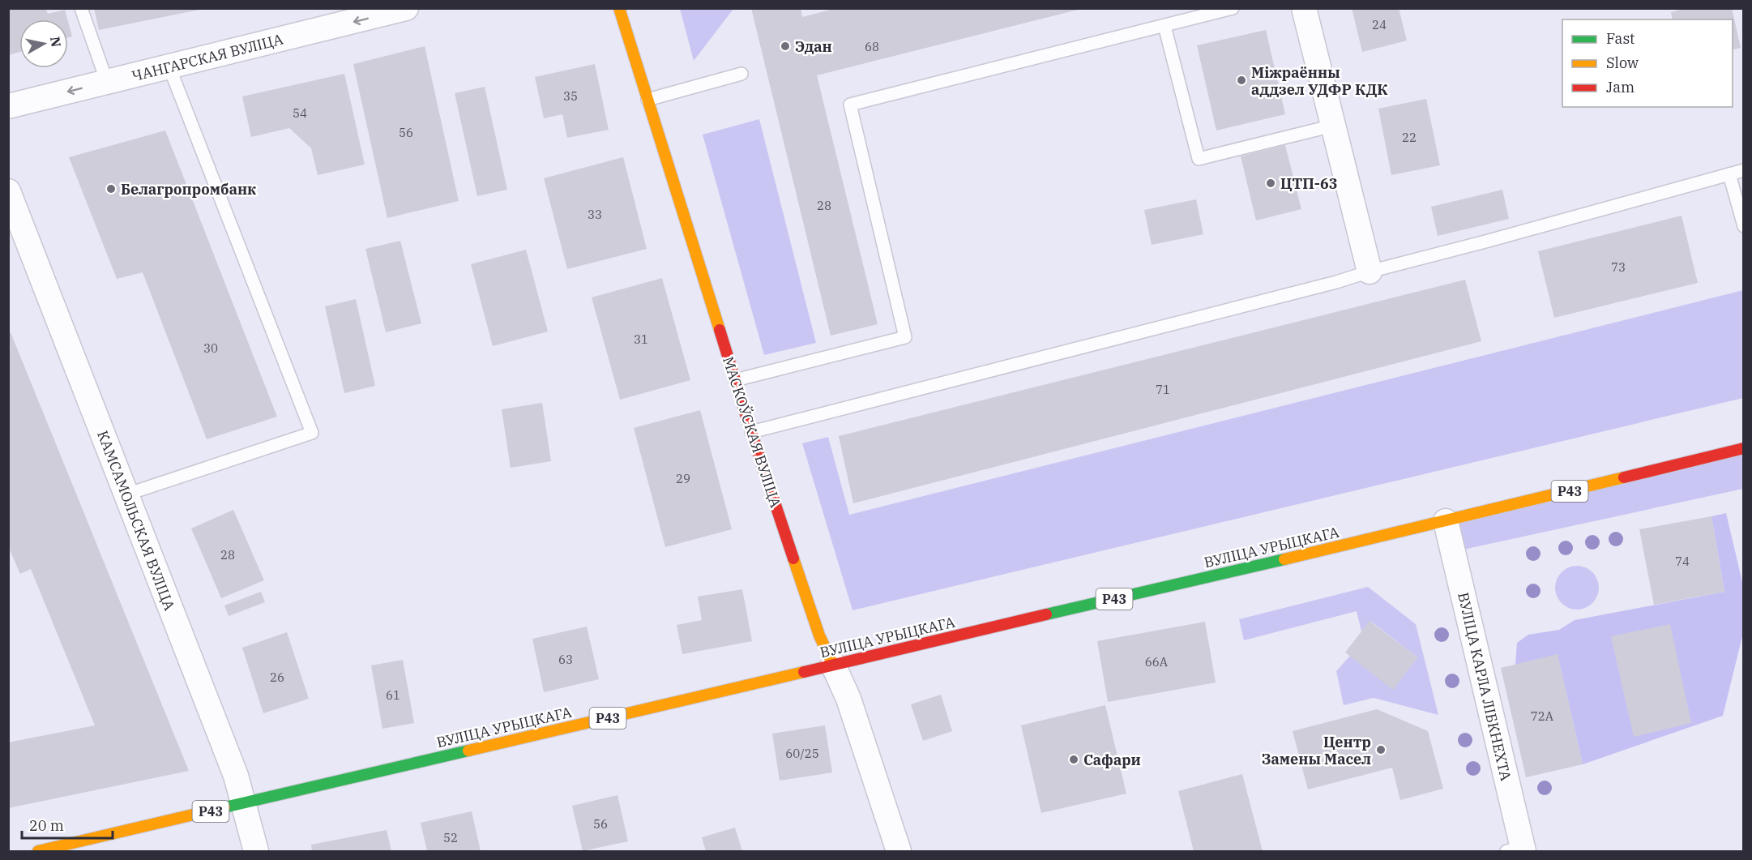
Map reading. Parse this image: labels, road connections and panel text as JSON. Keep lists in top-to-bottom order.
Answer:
{
  "streets": {
    "main road": ["МАСКОЎСКАЯ ВУЛІЦА", "Р43", "ВУЛІЦА УРЫЦКАГА"],
    "street": ["ЧАНГАРСКАЯ ВУЛІЦА", "КАМСАМОЛЬСКАЯ ВУЛІЦА", "ВУЛІЦА КАРЛА ЛІБКНЕХТА"]
  },
  "crossings": [
    ["МАСКОЎСКАЯ ВУЛІЦА", "ВУЛІЦА УРЫЦКАГА"],
    ["КАМСАМОЛЬСКАЯ ВУЛІЦА", "ВУЛІЦА УРЫЦКАГА"],
    ["ВУЛІЦА УРЫЦКАГА", "ВУЛІЦА КАРЛА ЛІБКНЕХТА"]
  ],
  "one_way": ["ЧАНГАРСКАЯ ВУЛІЦА"],
  "places": [
    "Эдан",
    "Міжраённы аддзел УДФР КДК",
    "ЦТП-63",
    "Белагропромбанк",
    "Центр Замены Масел",
    "Сафари"
  ],
  "house_numbers": [
    "24",
    "68",
    "35",
    "54",
    "56",
    "22",
    "28",
    "33",
    "73",
    "31",
    "30",
    "71",
    "29",
    "28",
    "74",
    "63",
    "66А",
    "26",
    "61",
    "72А",
    "60/25",
    "56",
    "52"
  ],
  "legend": ["Fast", "Slow", "Jam"],
  "scale_bar": "20 m",
  "north": "right"
}
